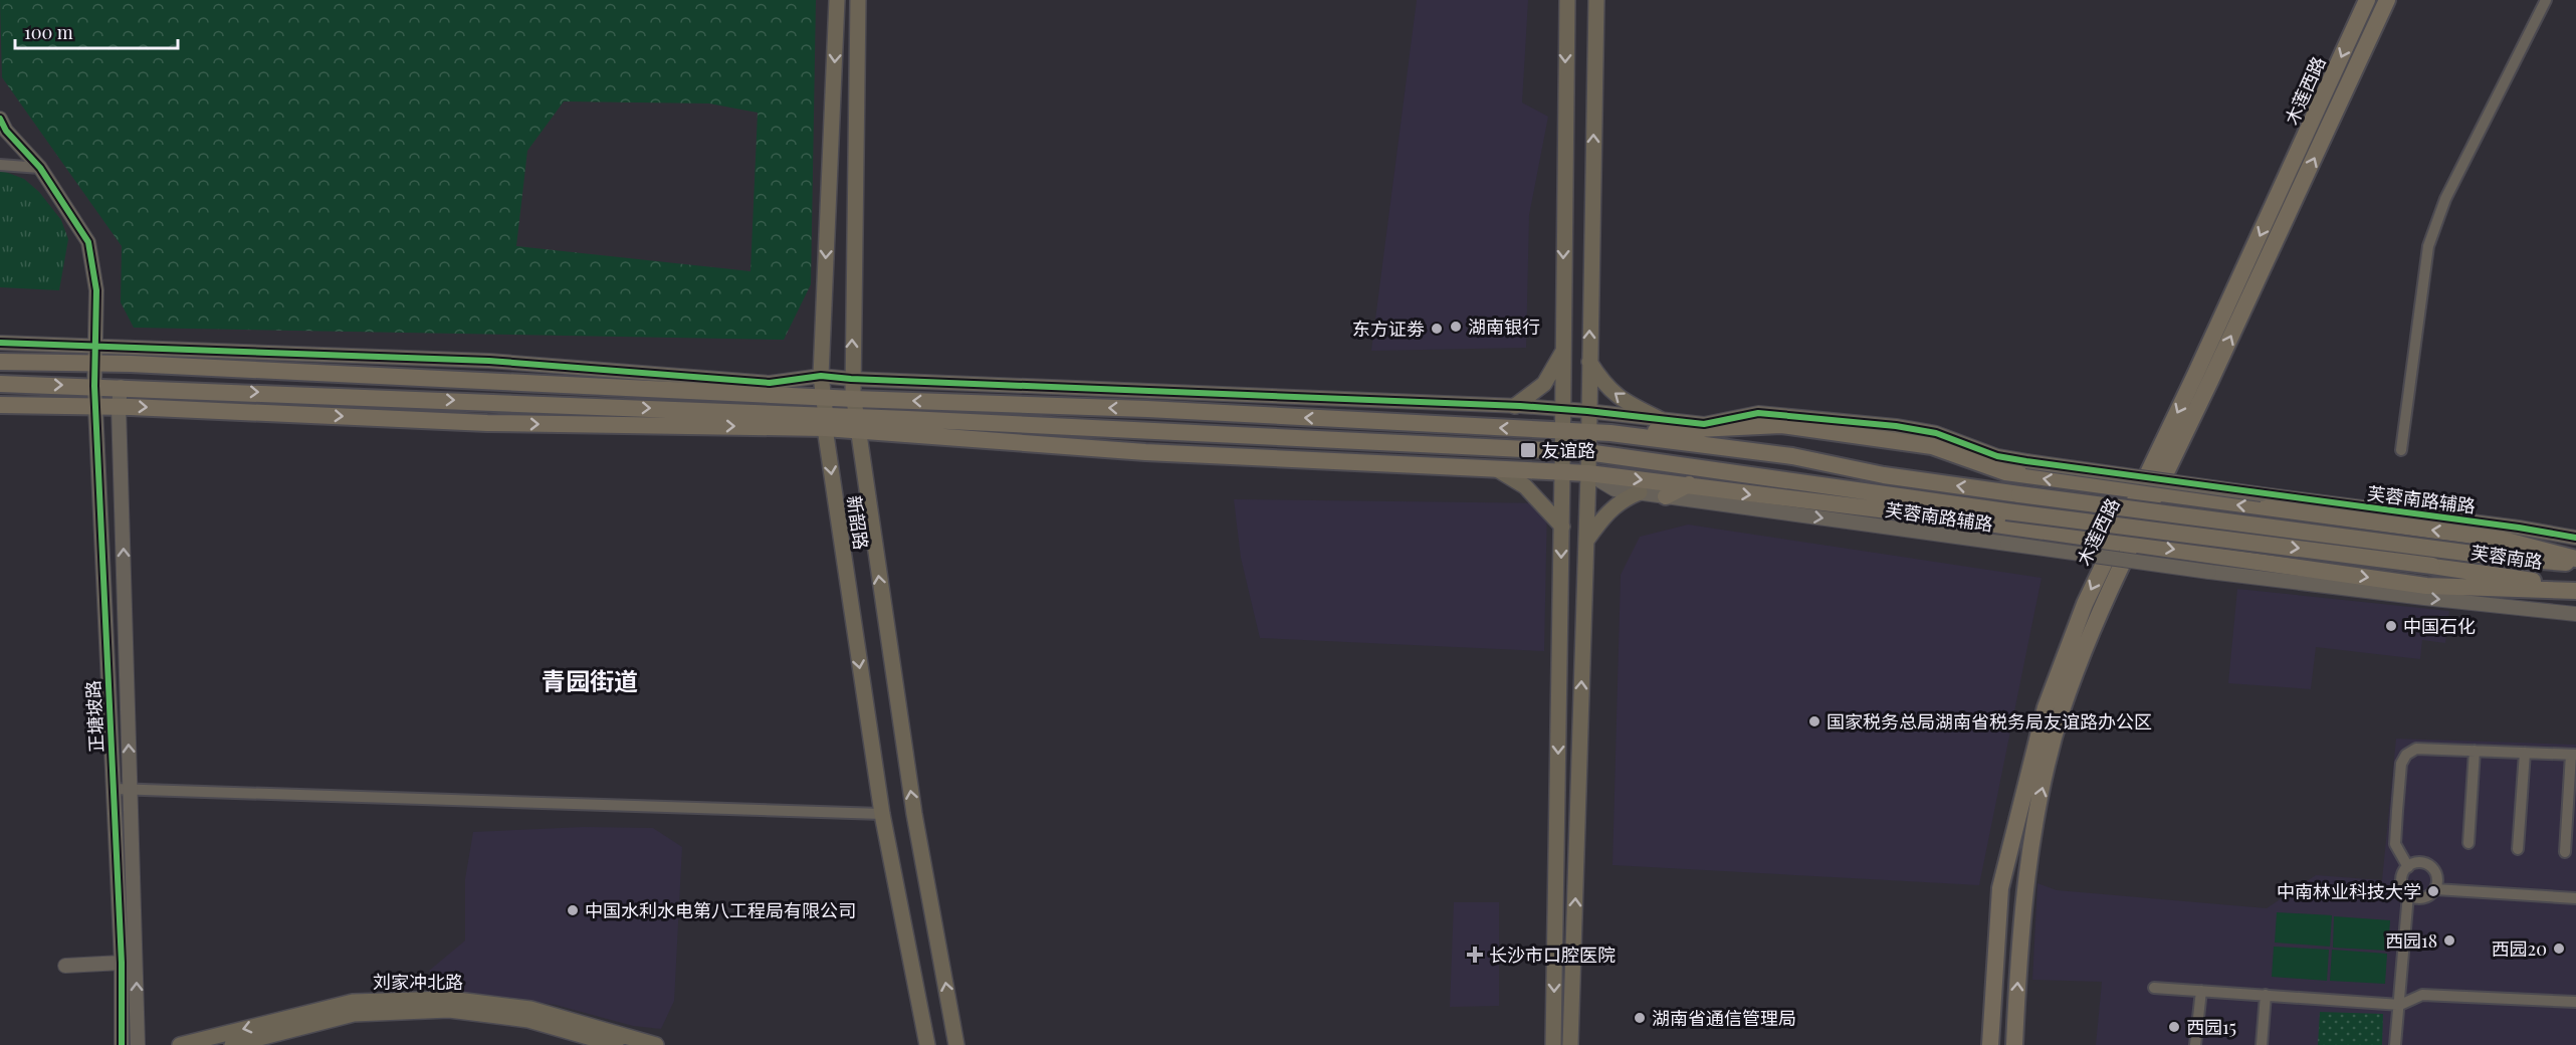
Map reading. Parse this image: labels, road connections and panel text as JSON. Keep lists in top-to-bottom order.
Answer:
{
  "streets": {
    "main road": [
      "木莲西路",
      "新韶路",
      "芙蓉南路",
      "刘家冲北路"
    ],
    "street": ["芙蓉南路辅路", "正塘坡路"]
  },
  "crossings": [
    ["芙蓉南路辅路", "新韶路"],
    ["芙蓉南路辅路", "正塘坡路"],
    ["新韶路", "芙蓉南路"]
  ],
  "districts": ["青园街道"],
  "places": {
    "other": [
      "湖南银行",
      "东方证劵",
      "中国石化",
      "国家税务总局湖南省税务局友谊路办公区",
      "中南林业科技大学",
      "中国水利水电第八工程局有限公司",
      "西园18",
      "西园20",
      "湖南省通信管理局",
      "西园15"
    ],
    "transit": ["友谊路"],
    "health": ["长沙市口腔医院"]
  },
  "scale_bar": "100 m"
}
